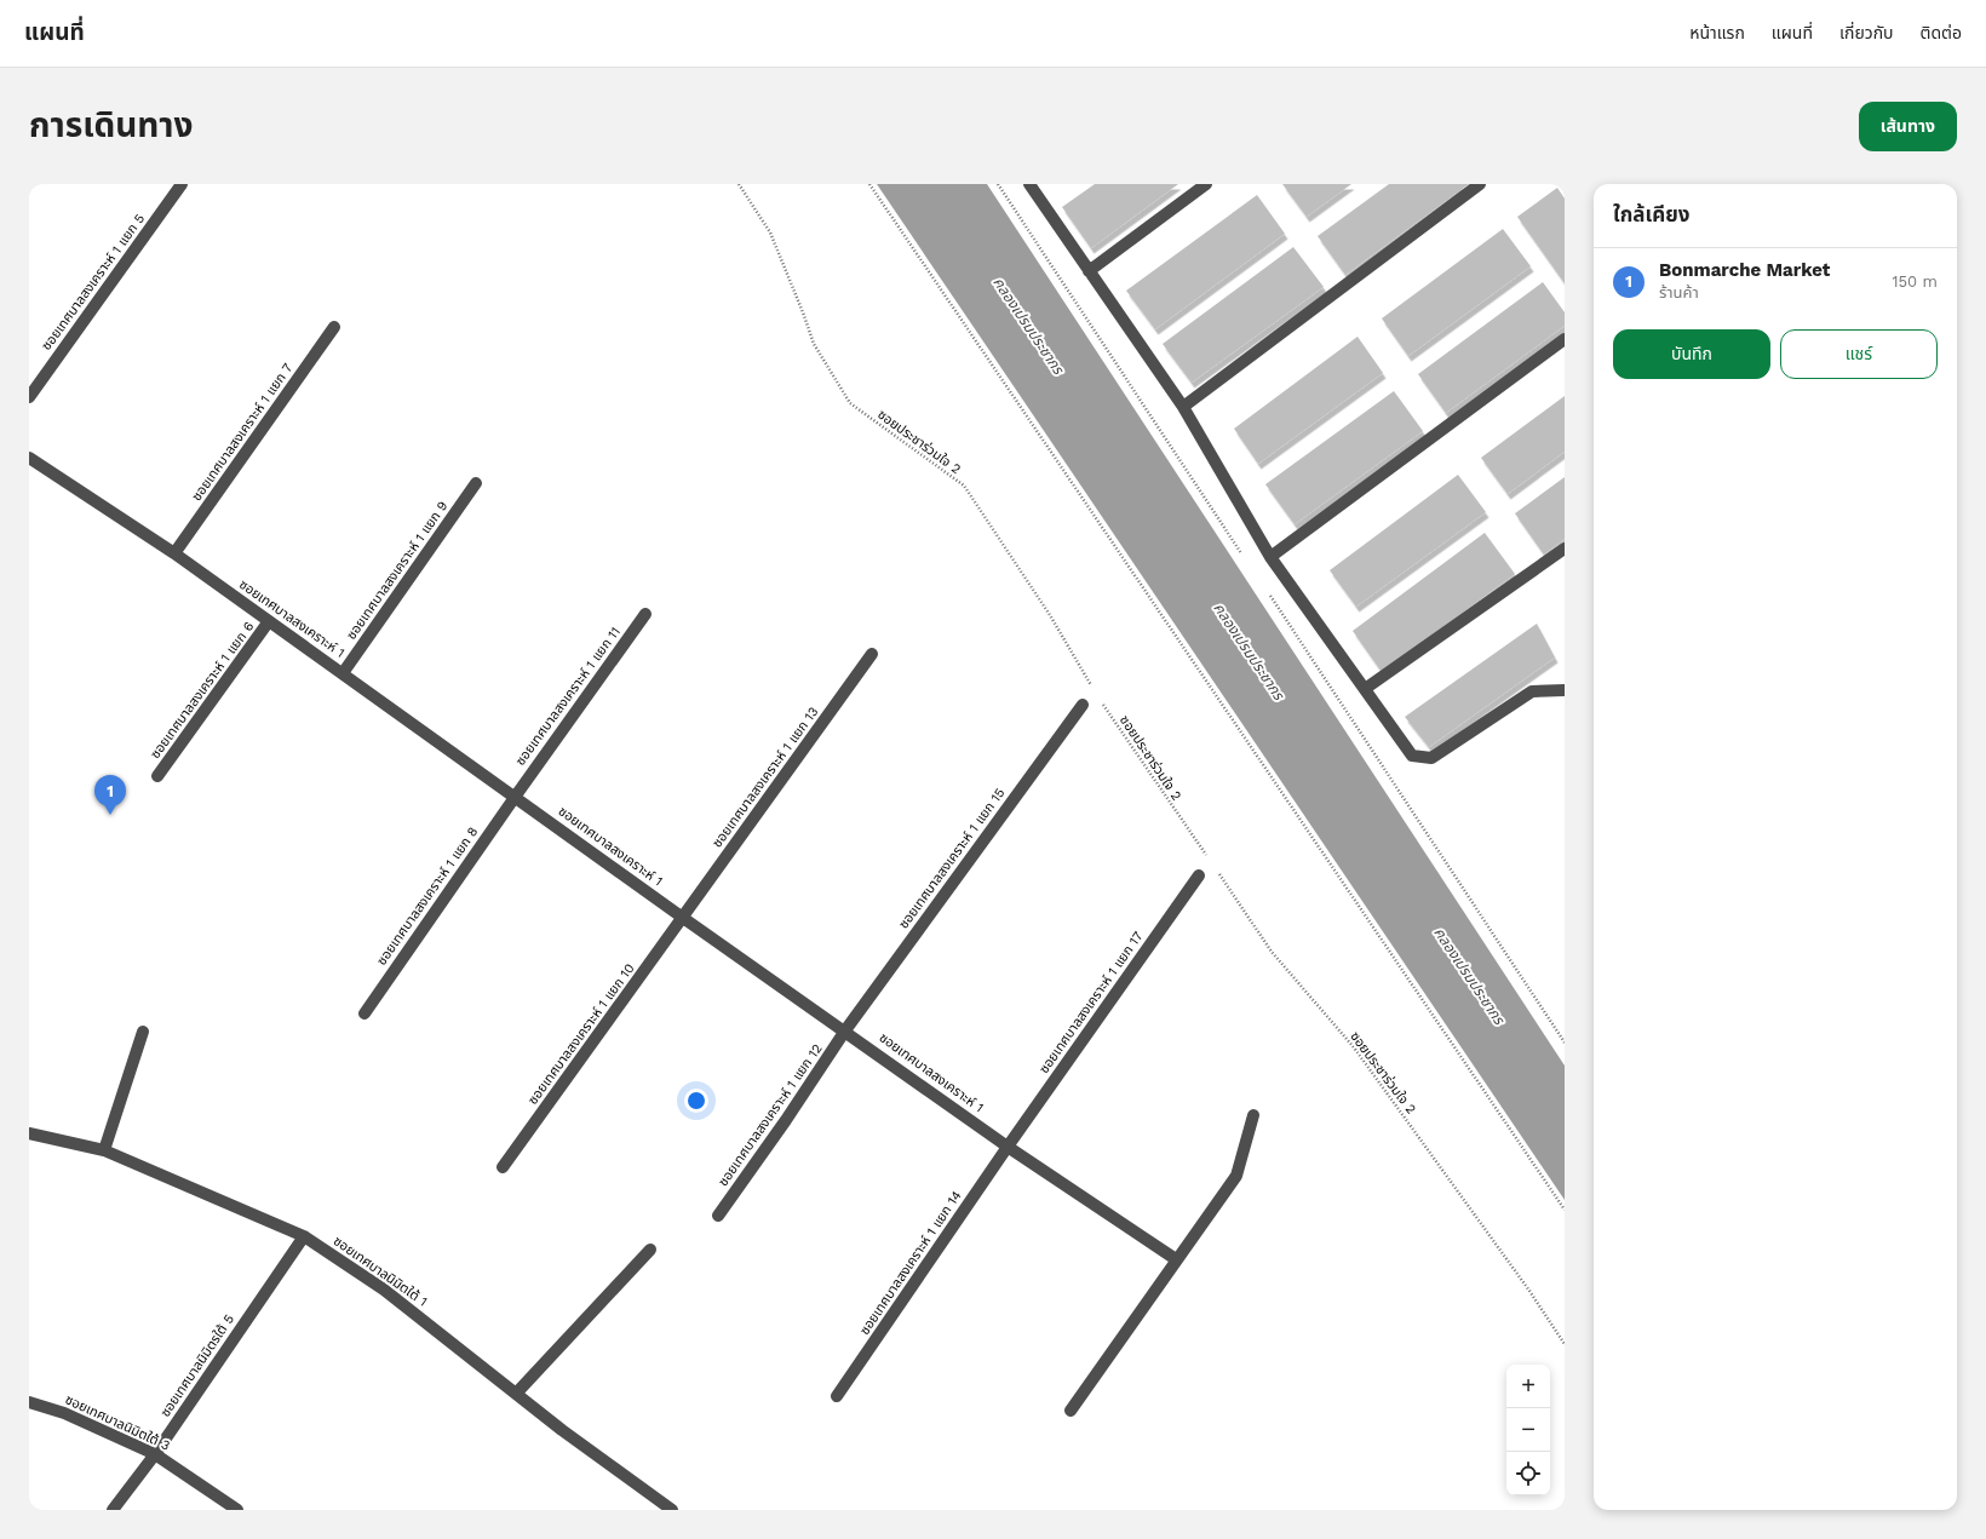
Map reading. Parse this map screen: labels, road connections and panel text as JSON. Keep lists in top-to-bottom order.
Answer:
{
  "streets": {
    "street": [
      "ซอยเทศบาลสงเคราะห์ 1 แยก 5",
      "ซอยเทศบาลสงเคราะห์ 1 แยก 7",
      "ซอยเทศบาลสงเคราะห์ 1 แยก 9",
      "ซอยเทศบาลสงเคราะห์ 1",
      "ซอยเทศบาลสงเคราะห์ 1 แยก 6",
      "ซอยเทศบาลสงเคราะห์ 1 แยก 11",
      "ซอยเทศบาลสงเคราะห์ 1 แยก 13",
      "ซอยเทศบาลสงเคราะห์ 1 แยก 15",
      "ซอยเทศบาลสงเคราะห์ 1 แยก 8",
      "ซอยเทศบาลสงเคราะห์ 1 แยก 17",
      "ซอยเทศบาลสงเคราะห์ 1 แยก 10",
      "ซอยเทศบาลสงเคราะห์ 1 แยก 12",
      "ซอยเทศบาลสงเคราะห์ 1 แยก 14",
      "ซอยเทศบาลนิมิตใต้ 1",
      "ซอยเทศบาลนิมิตรใต้ 5",
      "ซอยเทศบาลนิมิตใต้ 3"
    ],
    "path": ["ซอยประชาร่วมใจ 2"]
  },
  "crossings": [
    ["ซอยเทศบาลสงเคราะห์ 1 แยก 7", "ซอยเทศบาลสงเคราะห์ 1"],
    ["ซอยเทศบาลสงเคราะห์ 1 แยก 9", "ซอยเทศบาลสงเคราะห์ 1"],
    ["ซอยเทศบาลสงเคราะห์ 1", "ซอยเทศบาลสงเคราะห์ 1 แยก 6"],
    ["ซอยเทศบาลสงเคราะห์ 1", "ซอยเทศบาลสงเคราะห์ 1 แยก 11"],
    ["ซอยเทศบาลสงเคราะห์ 1", "ซอยเทศบาลสงเคราะห์ 1 แยก 13"],
    ["ซอยเทศบาลสงเคราะห์ 1", "ซอยเทศบาลสงเคราะห์ 1 แยก 15"],
    ["ซอยเทศบาลสงเคราะห์ 1", "ซอยเทศบาลสงเคราะห์ 1 แยก 8"],
    ["ซอยเทศบาลสงเคราะห์ 1", "ซอยเทศบาลสงเคราะห์ 1 แยก 17"],
    ["ซอยเทศบาลสงเคราะห์ 1", "ซอยเทศบาลสงเคราะห์ 1 แยก 10"],
    ["ซอยเทศบาลสงเคราะห์ 1", "ซอยเทศบาลสงเคราะห์ 1 แยก 12"],
    ["ซอยเทศบาลสงเคราะห์ 1", "ซอยเทศบาลสงเคราะห์ 1 แยก 14"],
    ["ซอยเทศบาลสงเคราะห์ 1 แยก 11", "ซอยเทศบาลสงเคราะห์ 1 แยก 8"],
    ["ซอยเทศบาลสงเคราะห์ 1 แยก 13", "ซอยเทศบาลสงเคราะห์ 1 แยก 10"],
    ["ซอยเทศบาลสงเคราะห์ 1 แยก 15", "ซอยเทศบาลสงเคราะห์ 1 แยก 12"],
    ["ซอยเทศบาลสงเคราะห์ 1 แยก 17", "ซอยเทศบาลสงเคราะห์ 1 แยก 14"],
    ["ซอยเทศบาลนิมิตใต้ 1", "ซอยเทศบาลนิมิตรใต้ 5"],
    ["ซอยเทศบาลนิมิตรใต้ 5", "ซอยเทศบาลนิมิตใต้ 3"]
  ],
  "water": ["คลองเปรมประชากร"],
  "page": {
    "header": "แผนที่",
    "nav": [
      "หน้าแรก",
      "แผนที่",
      "เกี่ยวกับ",
      "ติดต่อ"
    ],
    "title": "การเดินทาง",
    "buttons": [
      "เส้นทาง",
      ["บันทึก", "แชร์"]
    ],
    "heading": "ใกล้เคียง",
    "list": [
      {
        "mark": "1",
        "name": "Bonmarche Market",
        "note": "ร้านค้า",
        "value": "150 m"
      }
    ],
    "pins": "1",
    "map_buttons": ["+", "−"]
  }
}
